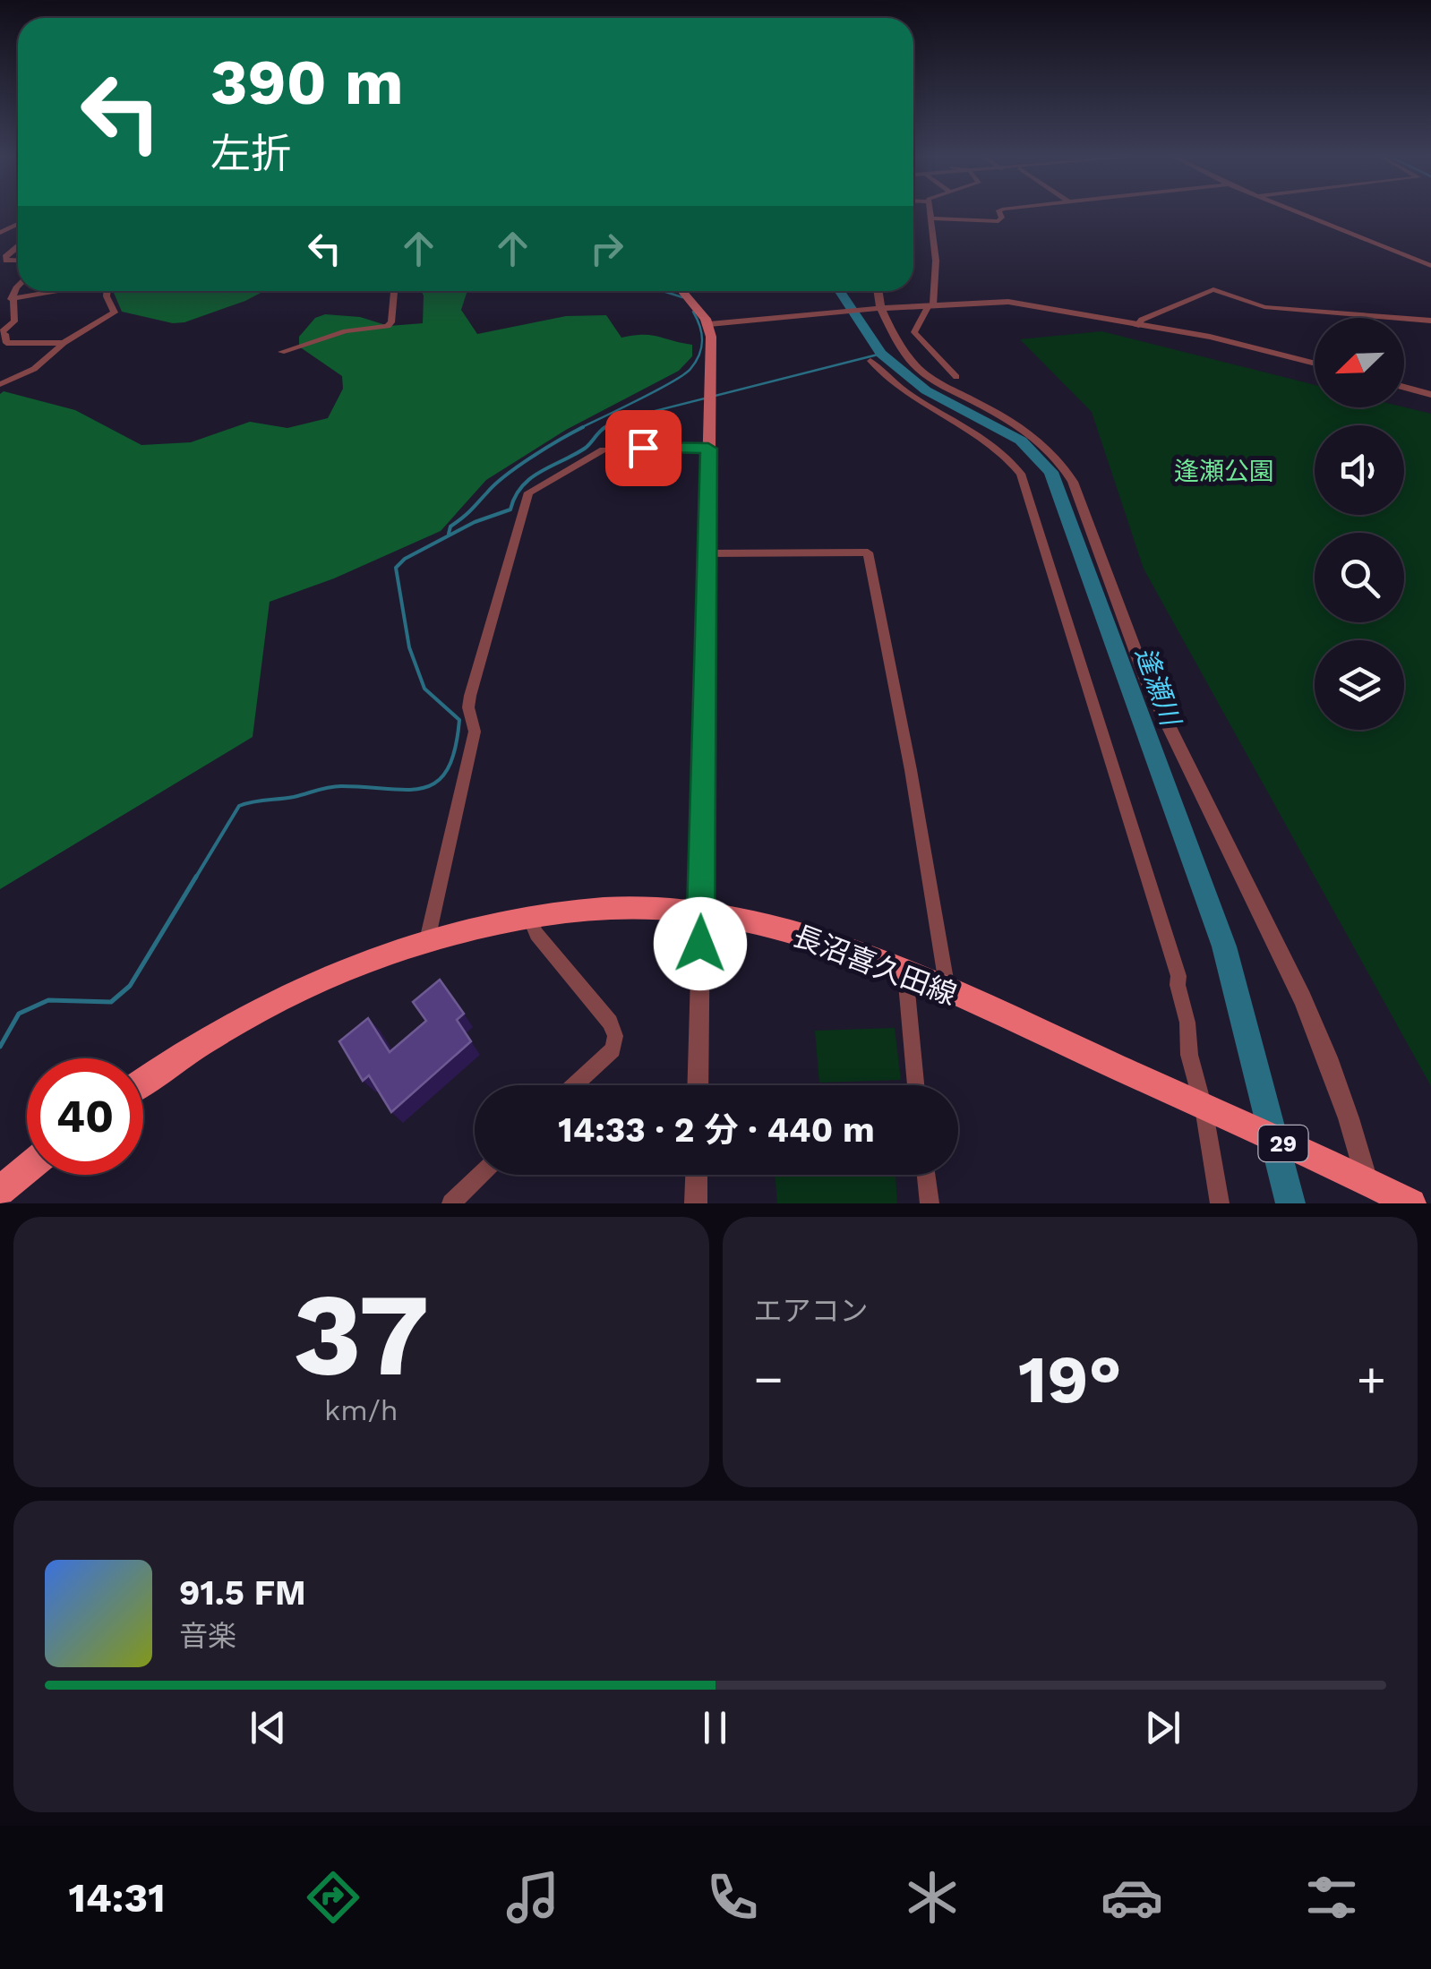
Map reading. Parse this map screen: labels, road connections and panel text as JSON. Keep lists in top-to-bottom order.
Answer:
{
  "streets": {
    "main road": ["長沼喜久田線", "29"]
  },
  "water": ["逢瀬川"],
  "parks": ["逢瀬公園"],
  "north": "bottom left",
  "page": {
    "turn": ["390 m", "左折"],
    "limit": "40",
    "trip": "14:33 · 2 分 · 440 m",
    "tile": [
      ["37", "km/h"],
      "エアコン"
    ],
    "heat": ["−", "19°", "+"],
    "song": ["91.5 FM", "音楽"],
    "tabs": "14:31"
  }
}
